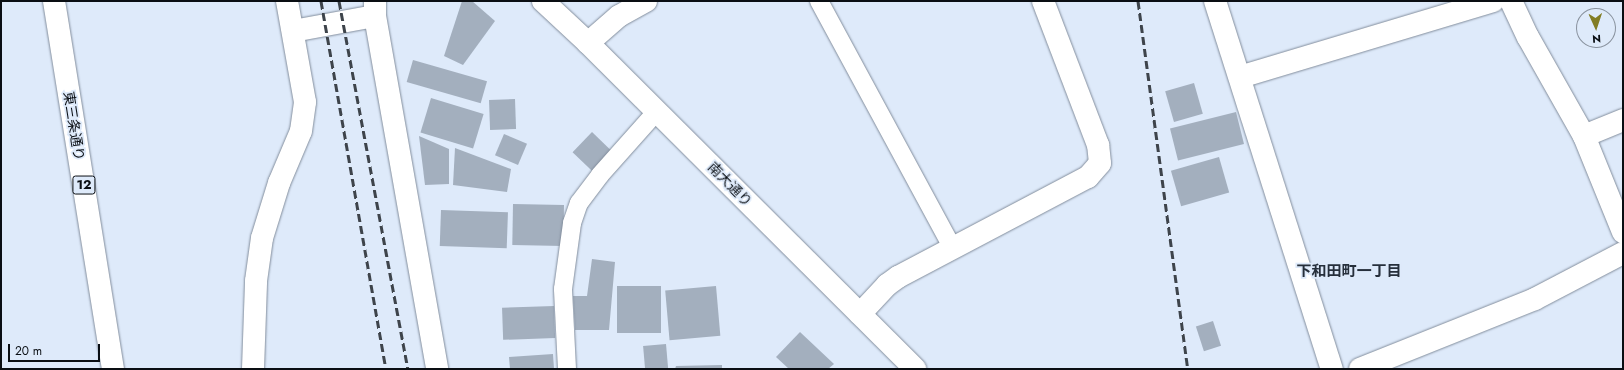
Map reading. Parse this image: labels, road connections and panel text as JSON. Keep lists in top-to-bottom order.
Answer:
{
  "streets": {
    "street": ["東三条通り", "南大通り", "12"]
  },
  "districts": ["下和田町一丁目"],
  "scale_bar": "20 m",
  "north": "bottom"
}
